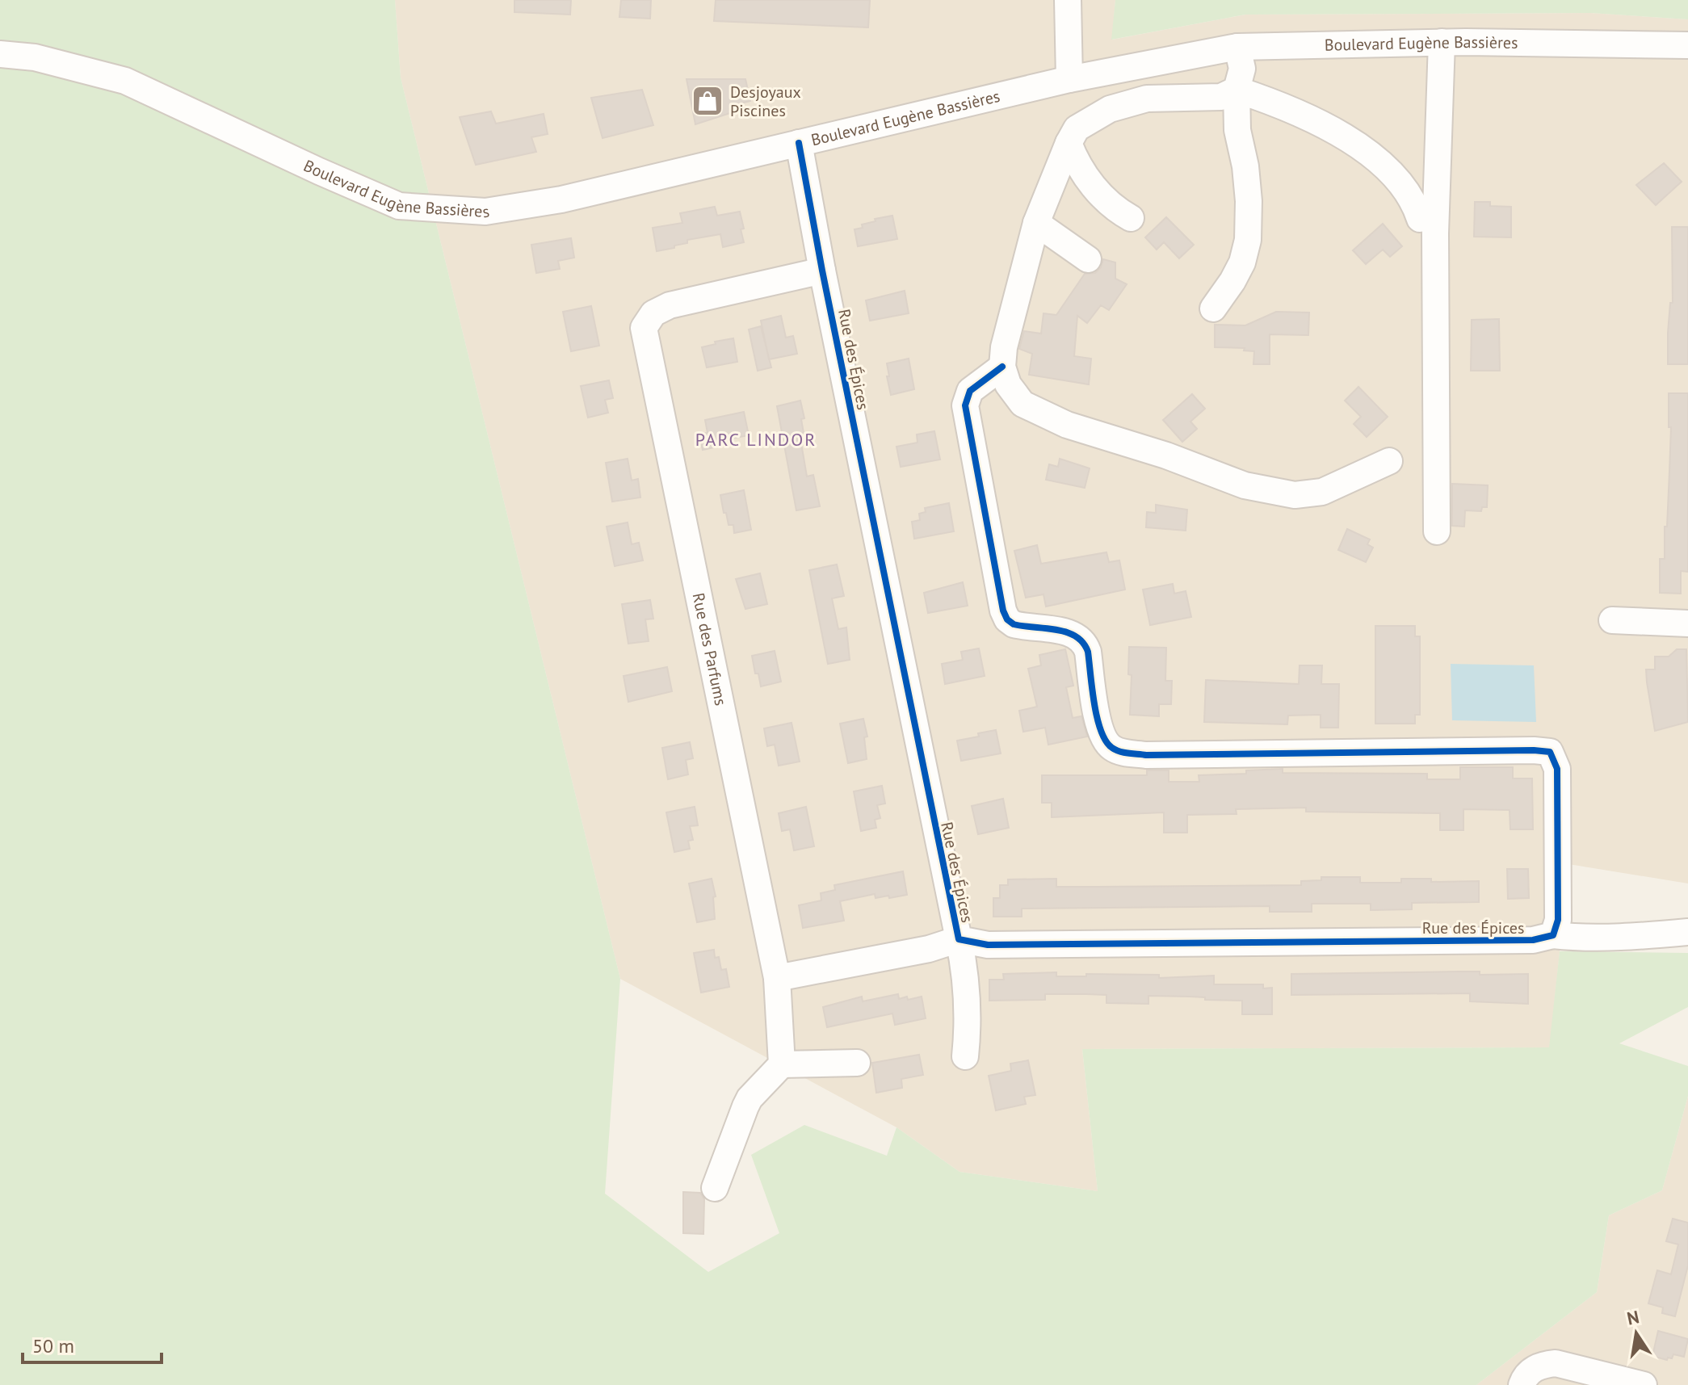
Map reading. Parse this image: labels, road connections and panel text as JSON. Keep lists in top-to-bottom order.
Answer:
{
  "streets": {
    "street": ["Boulevard Eugène Bassières", "Rue des Épices", "Rue des Parfums"]
  },
  "crossings": [
    ["Boulevard Eugène Bassières", "Rue des Épices"],
    ["Rue des Épices", "Rue des Parfums"]
  ],
  "districts": ["PARC LINDOR"],
  "places": {
    "shop": ["Desjoyaux Piscines"]
  },
  "scale_bar": "50 m",
  "north": "top"
}
